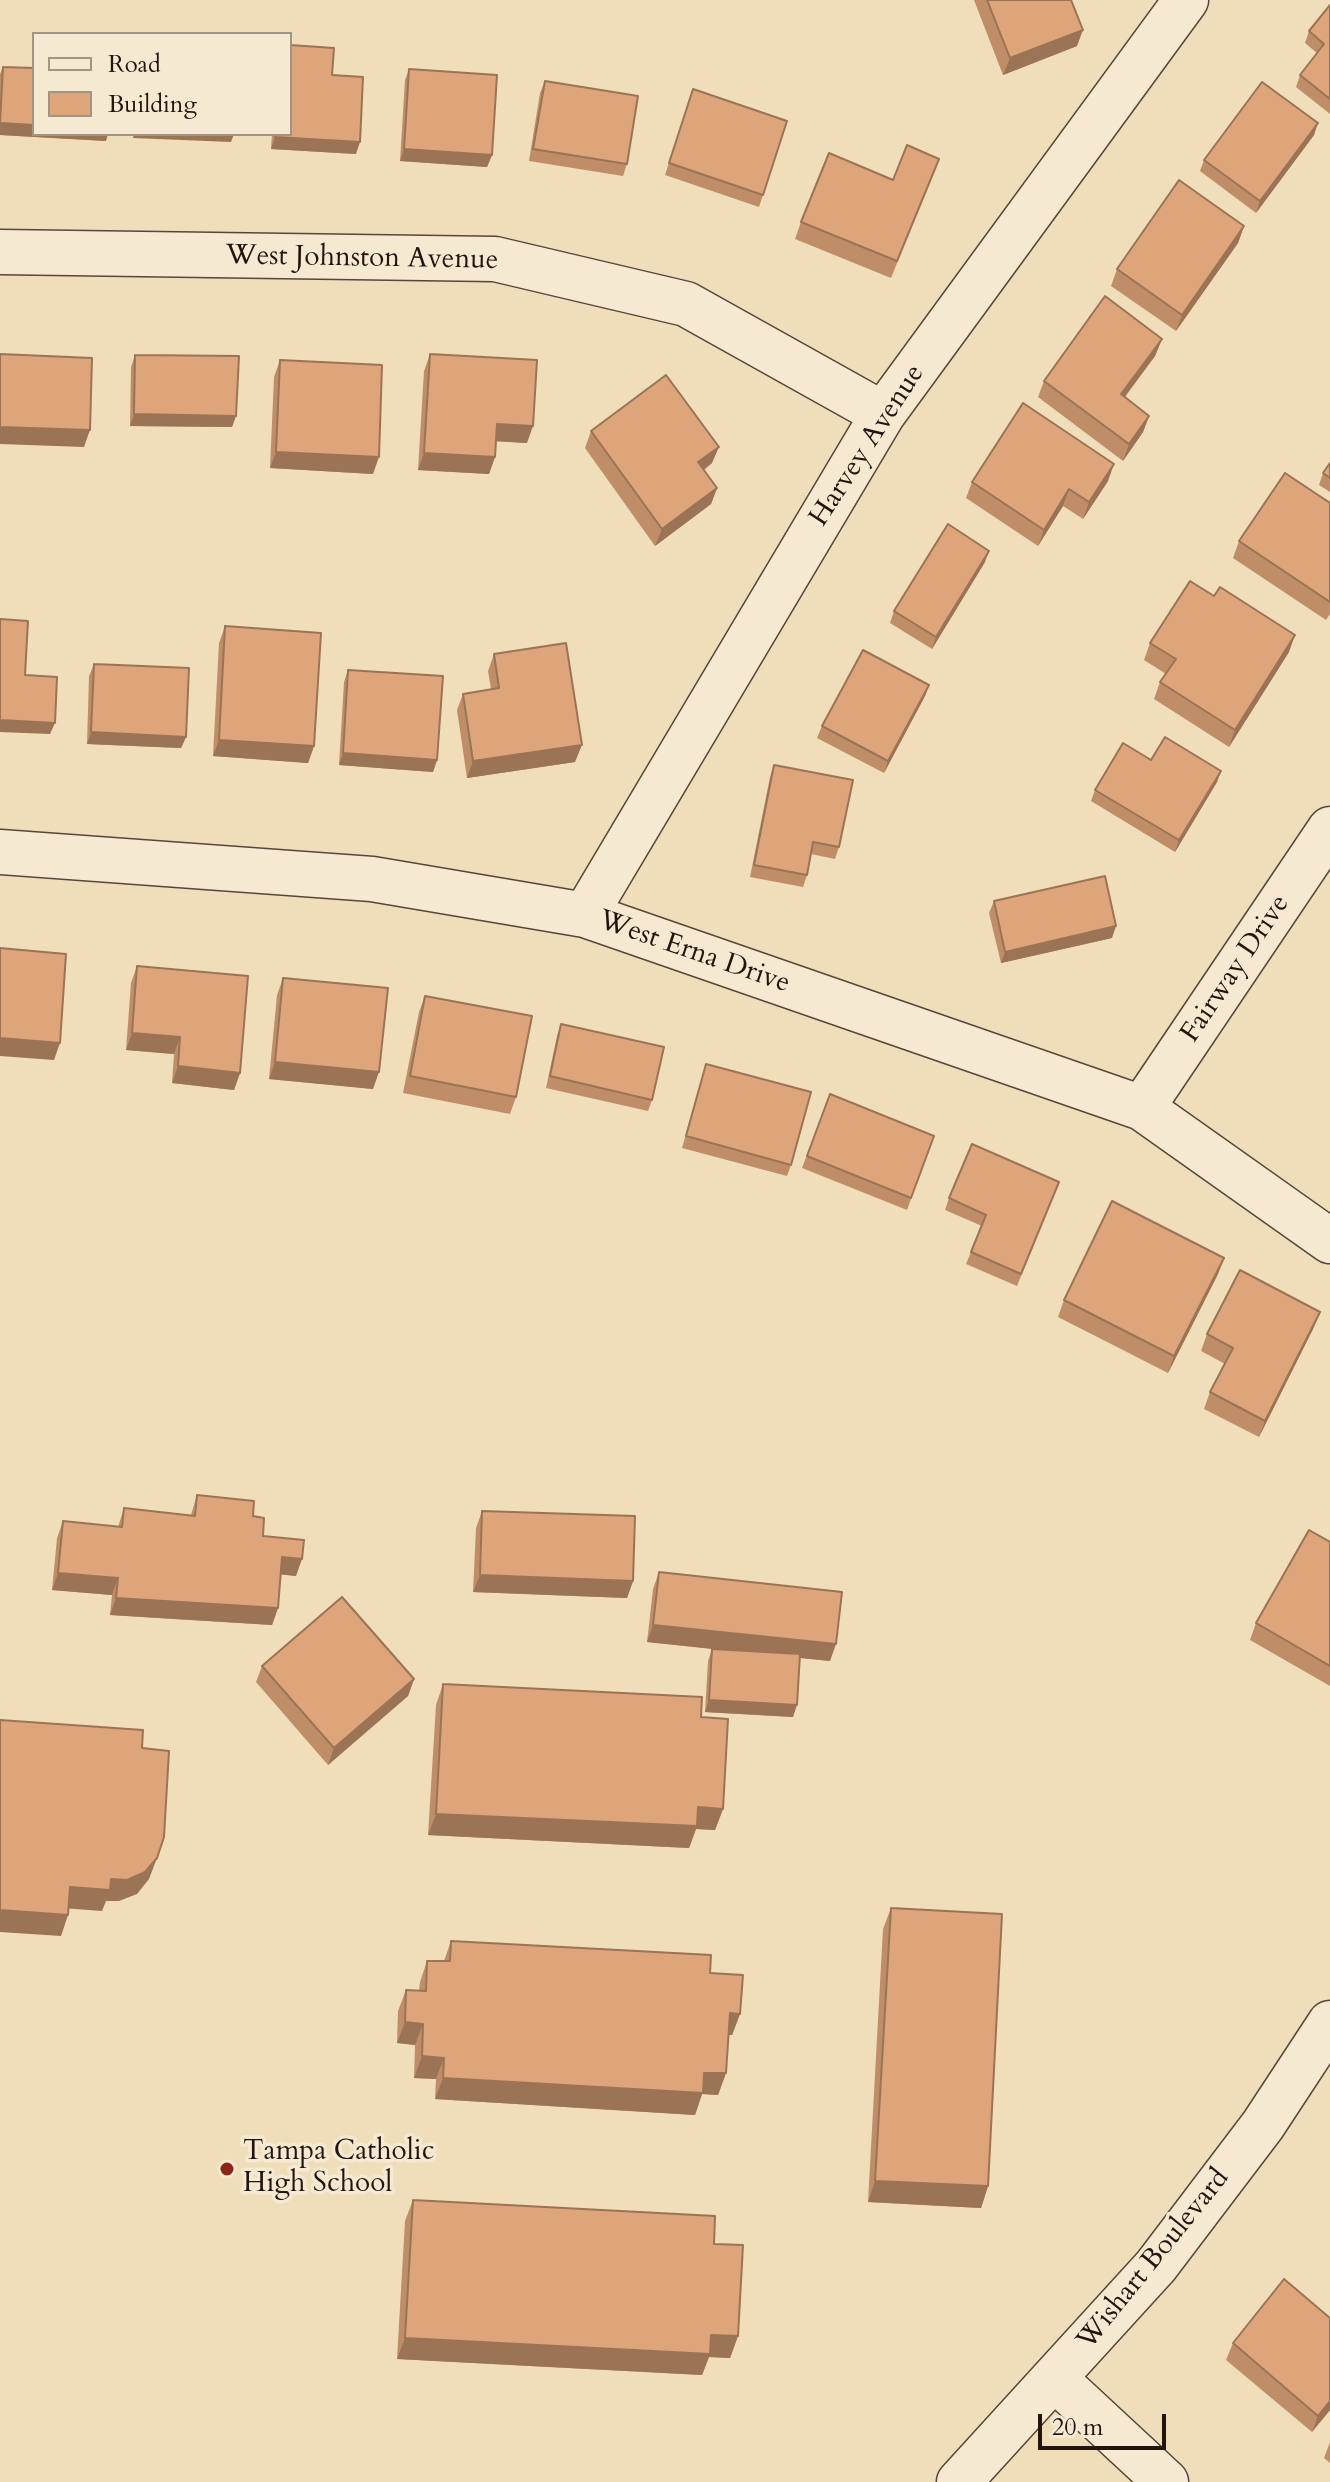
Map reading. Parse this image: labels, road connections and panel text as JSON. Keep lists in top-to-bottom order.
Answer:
{
  "streets": {
    "street": [
      "West Johnston Avenue",
      "Harvey Avenue",
      "West Erna Drive",
      "Fairway Drive",
      "Wishart Boulevard"
    ]
  },
  "crossings": [
    ["West Johnston Avenue", "Harvey Avenue"],
    ["Harvey Avenue", "West Erna Drive"],
    ["West Erna Drive", "Fairway Drive"]
  ],
  "places": ["Tampa Catholic High School"],
  "legend": ["Road", "Building"],
  "scale_bar": "20 m"
}
